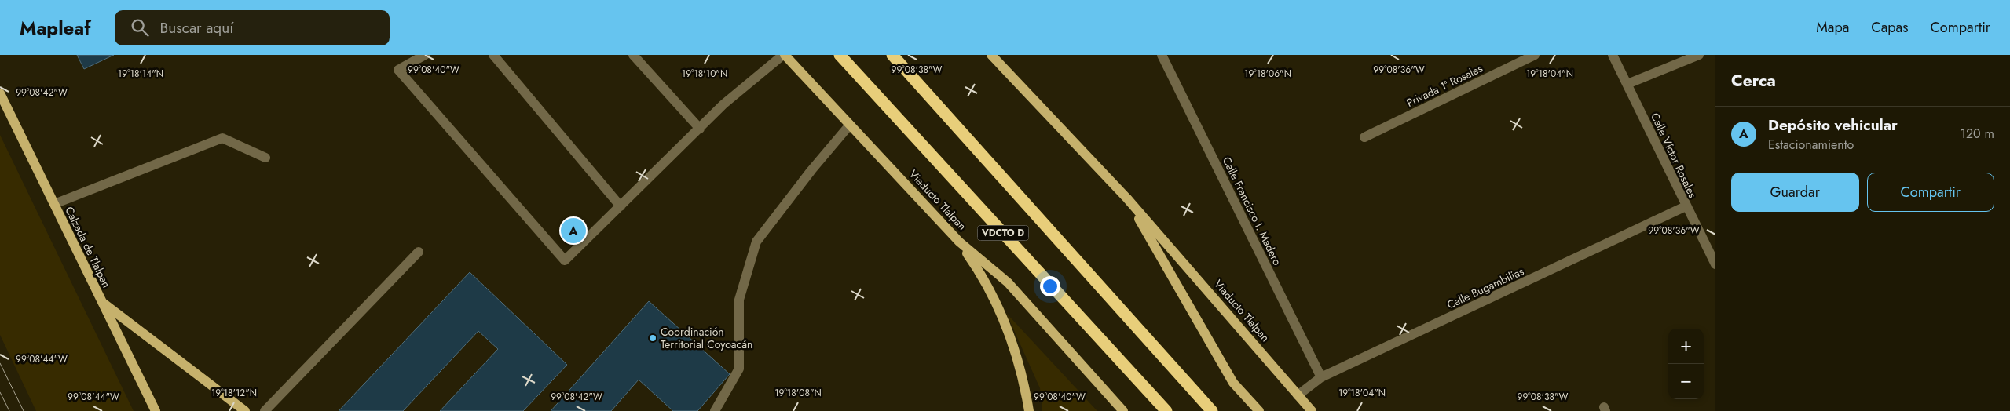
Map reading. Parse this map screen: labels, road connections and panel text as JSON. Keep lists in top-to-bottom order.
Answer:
{
  "streets": {
    "highway": ["VDCTO D"],
    "main road": ["Viaducto Tlalpan", "Calzada de Tlalpan"],
    "street": [
      "Privada 1ª Rosales",
      "Calle Víctor Rosales",
      "Calle Francisco I. Madero",
      "Calle Bugambilias"
    ]
  },
  "crossings": [
    ["Calle Víctor Rosales", "Calle Bugambilias"],
    ["Viaducto Tlalpan", "Calle Bugambilias"],
    ["Calle Francisco I. Madero", "Calle Bugambilias"]
  ],
  "places": ["Coordinación Territorial Coyoacán"],
  "page": {
    "header": "Mapleaf",
    "search": "Buscar aquí",
    "nav": ["Mapa", "Capas", "Compartir"],
    "heading": "Cerca",
    "list": [
      {
        "mark": "A",
        "name": "Depósito vehicular",
        "note": "Estacionamiento",
        "value": "120 m"
      }
    ],
    "buttons": ["Guardar", "Compartir"],
    "pins": "A",
    "map_buttons": ["+", "−"]
  },
  "coordinates": [
    "99°08'36\"W",
    "99°08'40\"W",
    "99°08'38\"W",
    "19°18'14\"N",
    "19°18'10\"N",
    "19°18'06\"N",
    "19°18'04\"N",
    "99°08'42\"W",
    "99°08'44\"W",
    "19°18'12\"N",
    "19°18'08\"N"
  ]
}
